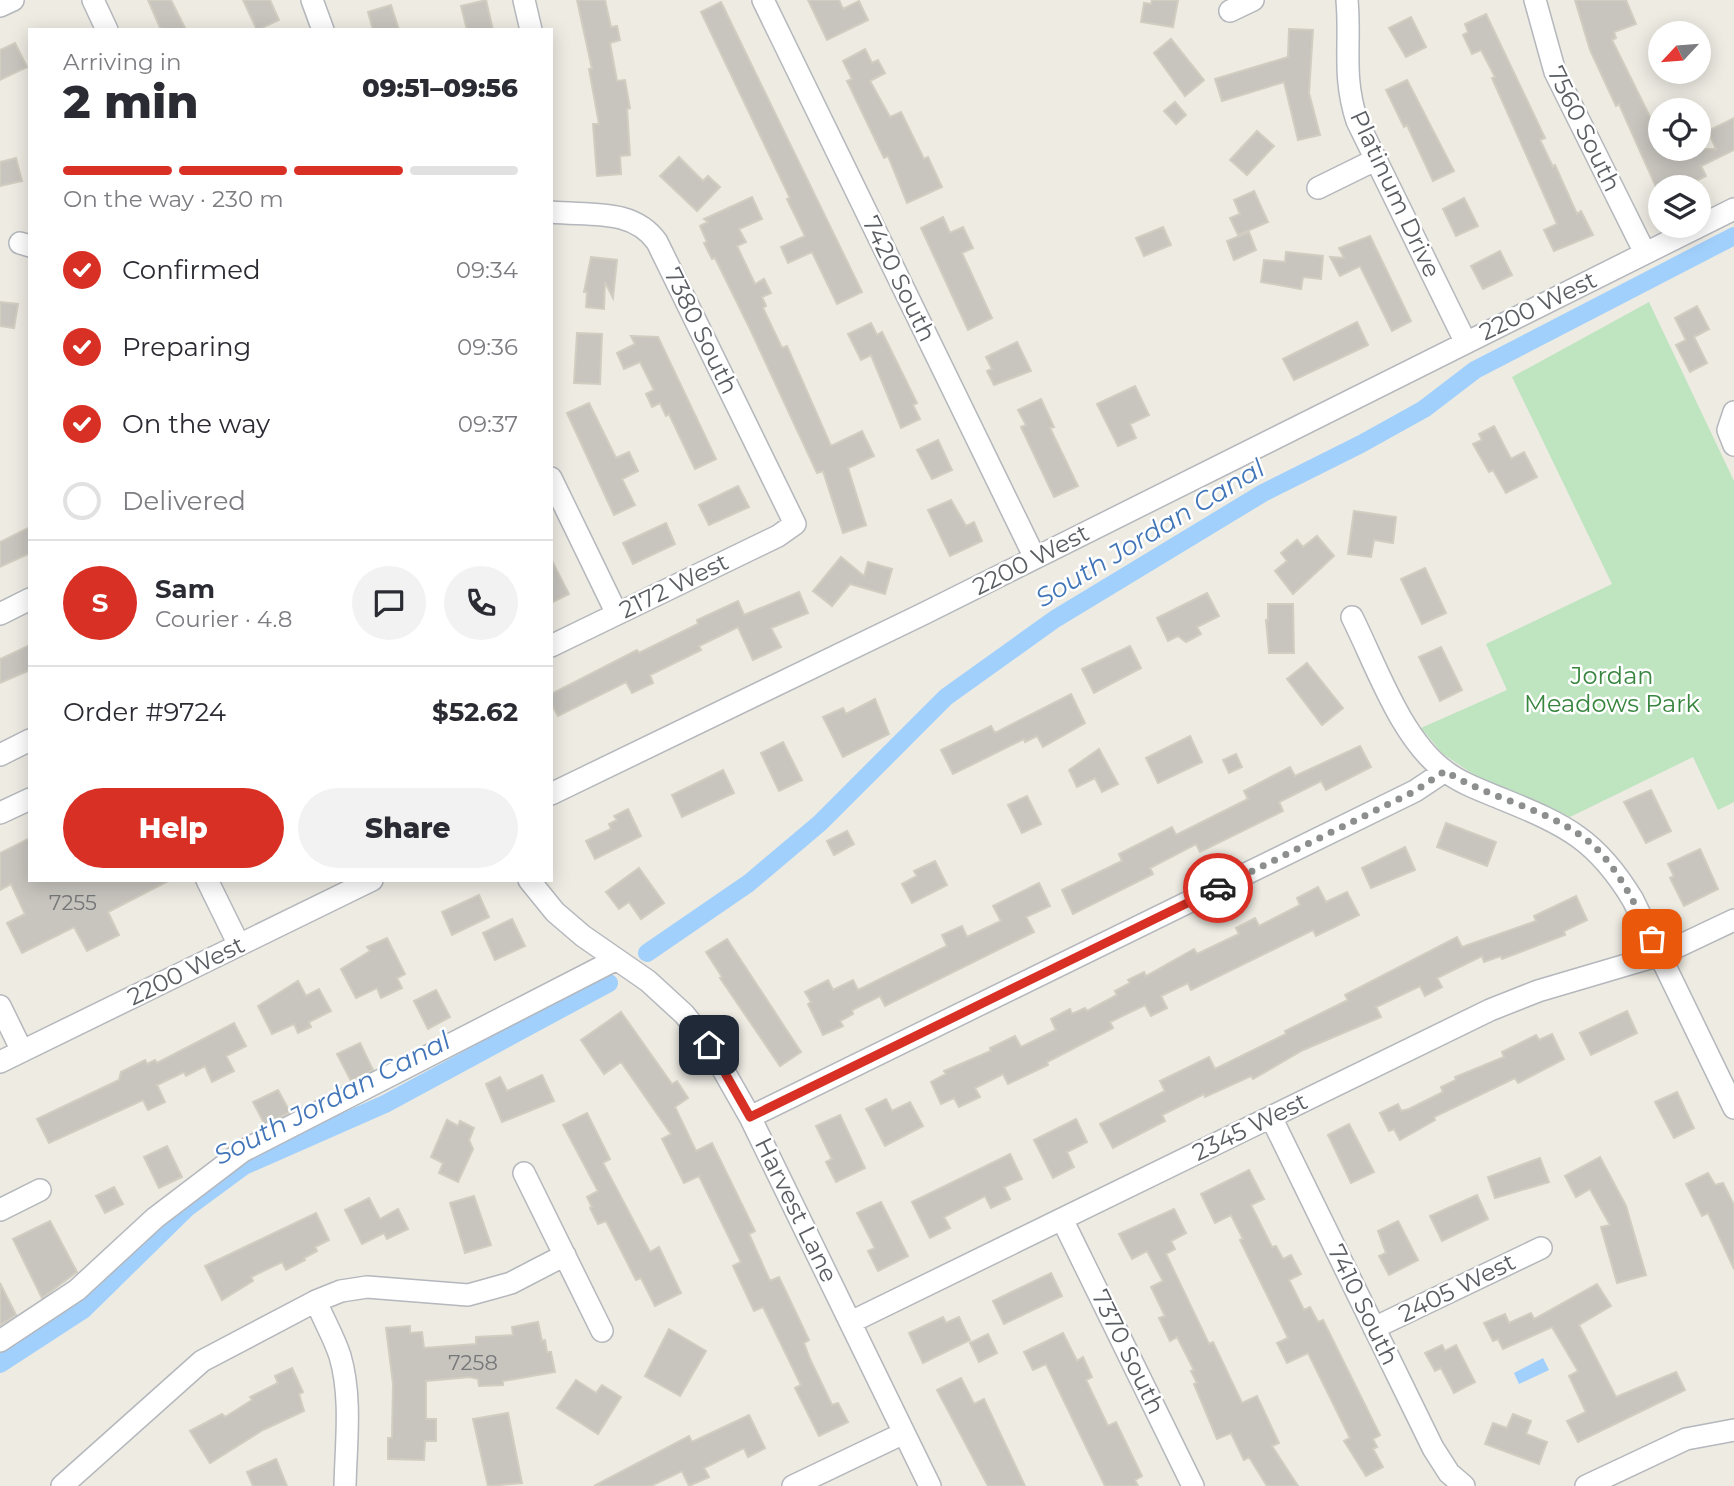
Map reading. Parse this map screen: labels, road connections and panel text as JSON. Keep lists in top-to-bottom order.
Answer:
{
  "streets": {
    "street": [
      "7560 South",
      "Platinum Drive",
      "7420 South",
      "2200 West",
      "7380 South",
      "2172 West",
      "2345 West",
      "Harvest Lane",
      "2405 West",
      "7410 South",
      "7370 South"
    ]
  },
  "crossings": [
    ["7560 South", "2200 West"],
    ["Platinum Drive", "2200 West"],
    ["7420 South", "2200 West"],
    ["7380 South", "2172 West"],
    ["2345 West", "Harvest Lane"],
    ["2345 West", "7410 South"],
    ["2345 West", "7370 South"],
    ["2405 West", "7410 South"]
  ],
  "water": ["South Jordan Canal"],
  "parks": ["Jordan Meadows Park"],
  "house_numbers": ["7255", "7258"],
  "north": "bottom left",
  "page": {
    "heading": ["2 min", "Arriving in", "09:51–09:56"],
    "panel": [
      "Sam",
      "Courier · 4.8",
      "Order #9724",
      "$52.62"
    ],
    "bar": "On the way · 230 m",
    "list": [
      ["Confirmed", "09:34"],
      ["Preparing", "09:36"],
      ["On the way", "09:37"],
      "Delivered"
    ],
    "round": "S",
    "buttons": ["Help", "Share"]
  }
}
